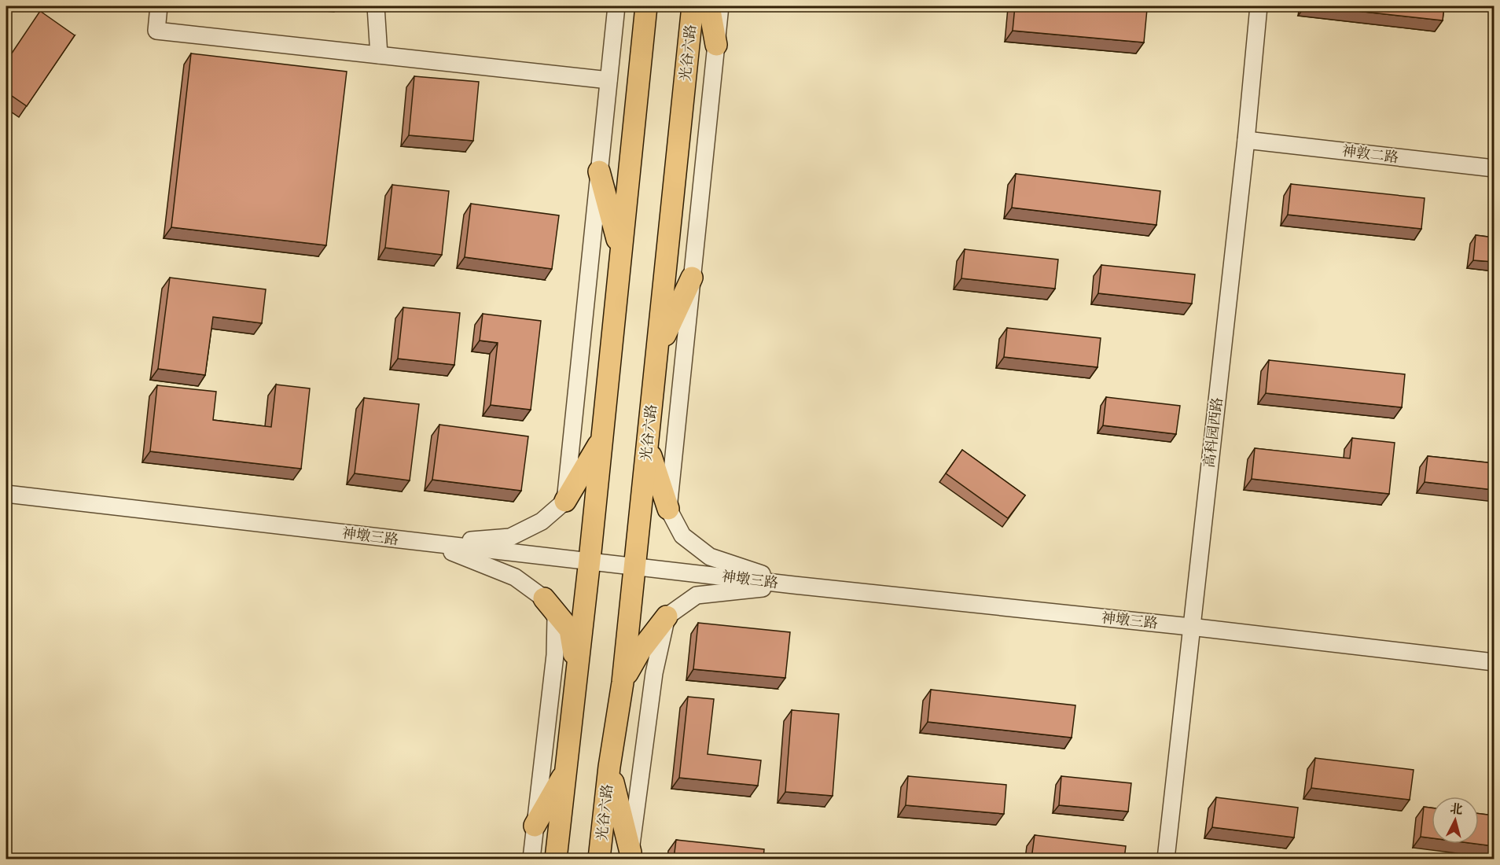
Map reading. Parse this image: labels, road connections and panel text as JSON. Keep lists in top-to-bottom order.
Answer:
{
  "streets": {
    "main road": ["光谷六路"],
    "street": ["神敦二路", "高科园西路", "神墩三路"]
  },
  "crossings": [
    ["光谷六路", "神墩三路"],
    ["神敦二路", "高科园西路"],
    ["高科园西路", "神墩三路"]
  ],
  "north": "top"
}
